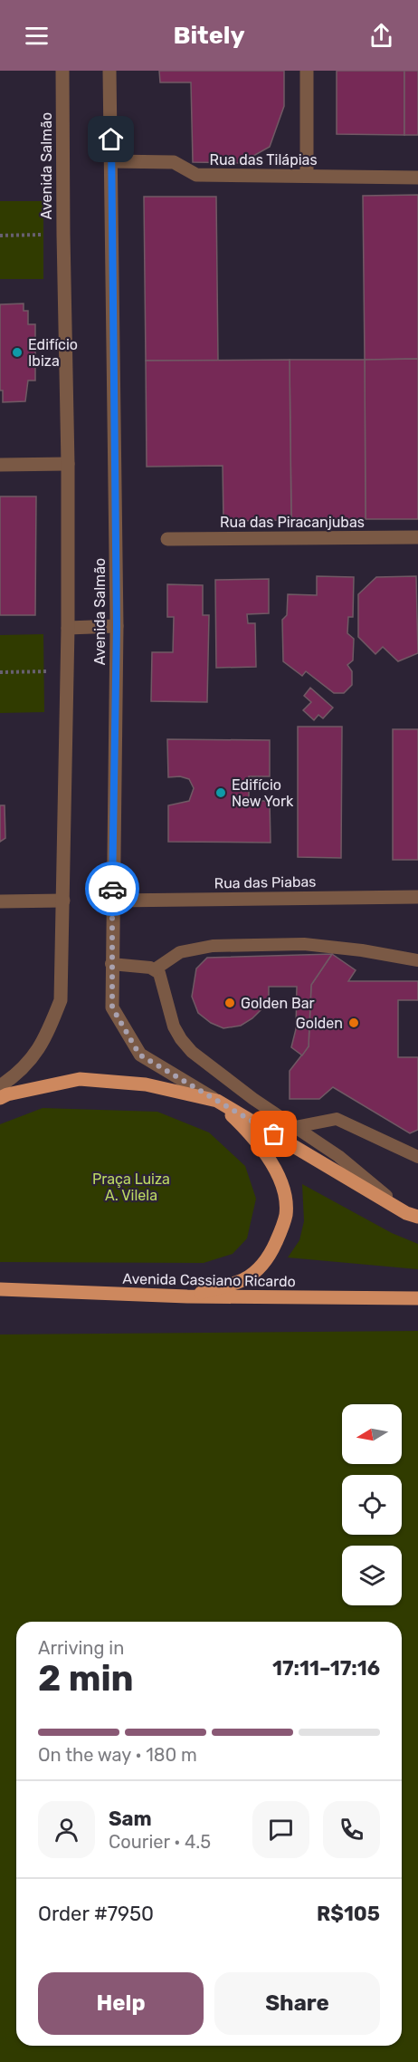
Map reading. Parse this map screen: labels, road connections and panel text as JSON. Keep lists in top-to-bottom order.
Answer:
{
  "streets": {
    "main road": ["Avenida Cassiano Ricardo"],
    "street": [
      "Rua das Tilápias",
      "Avenida Salmão",
      "Rua das Piracanjubas",
      "Rua das Piabas"
    ]
  },
  "crossings": [
    ["Rua das Tilápias", "Avenida Salmão"],
    ["Avenida Salmão", "Rua das Piabas"]
  ],
  "parks": ["Praça Luiza A. Vilela"],
  "places": [
    "Edifício Ibiza",
    "Edifício New York",
    "Golden Bar",
    "Golden"
  ],
  "north": "left",
  "page": {
    "header": "Bitely",
    "heading": ["2 min", "Arriving in", "17:11–17:16"],
    "panel": [
      "Sam",
      "Courier · 4.5",
      "Order #7950",
      "R$105"
    ],
    "bar": "On the way · 180 m",
    "buttons": ["Help", "Share"]
  }
}
